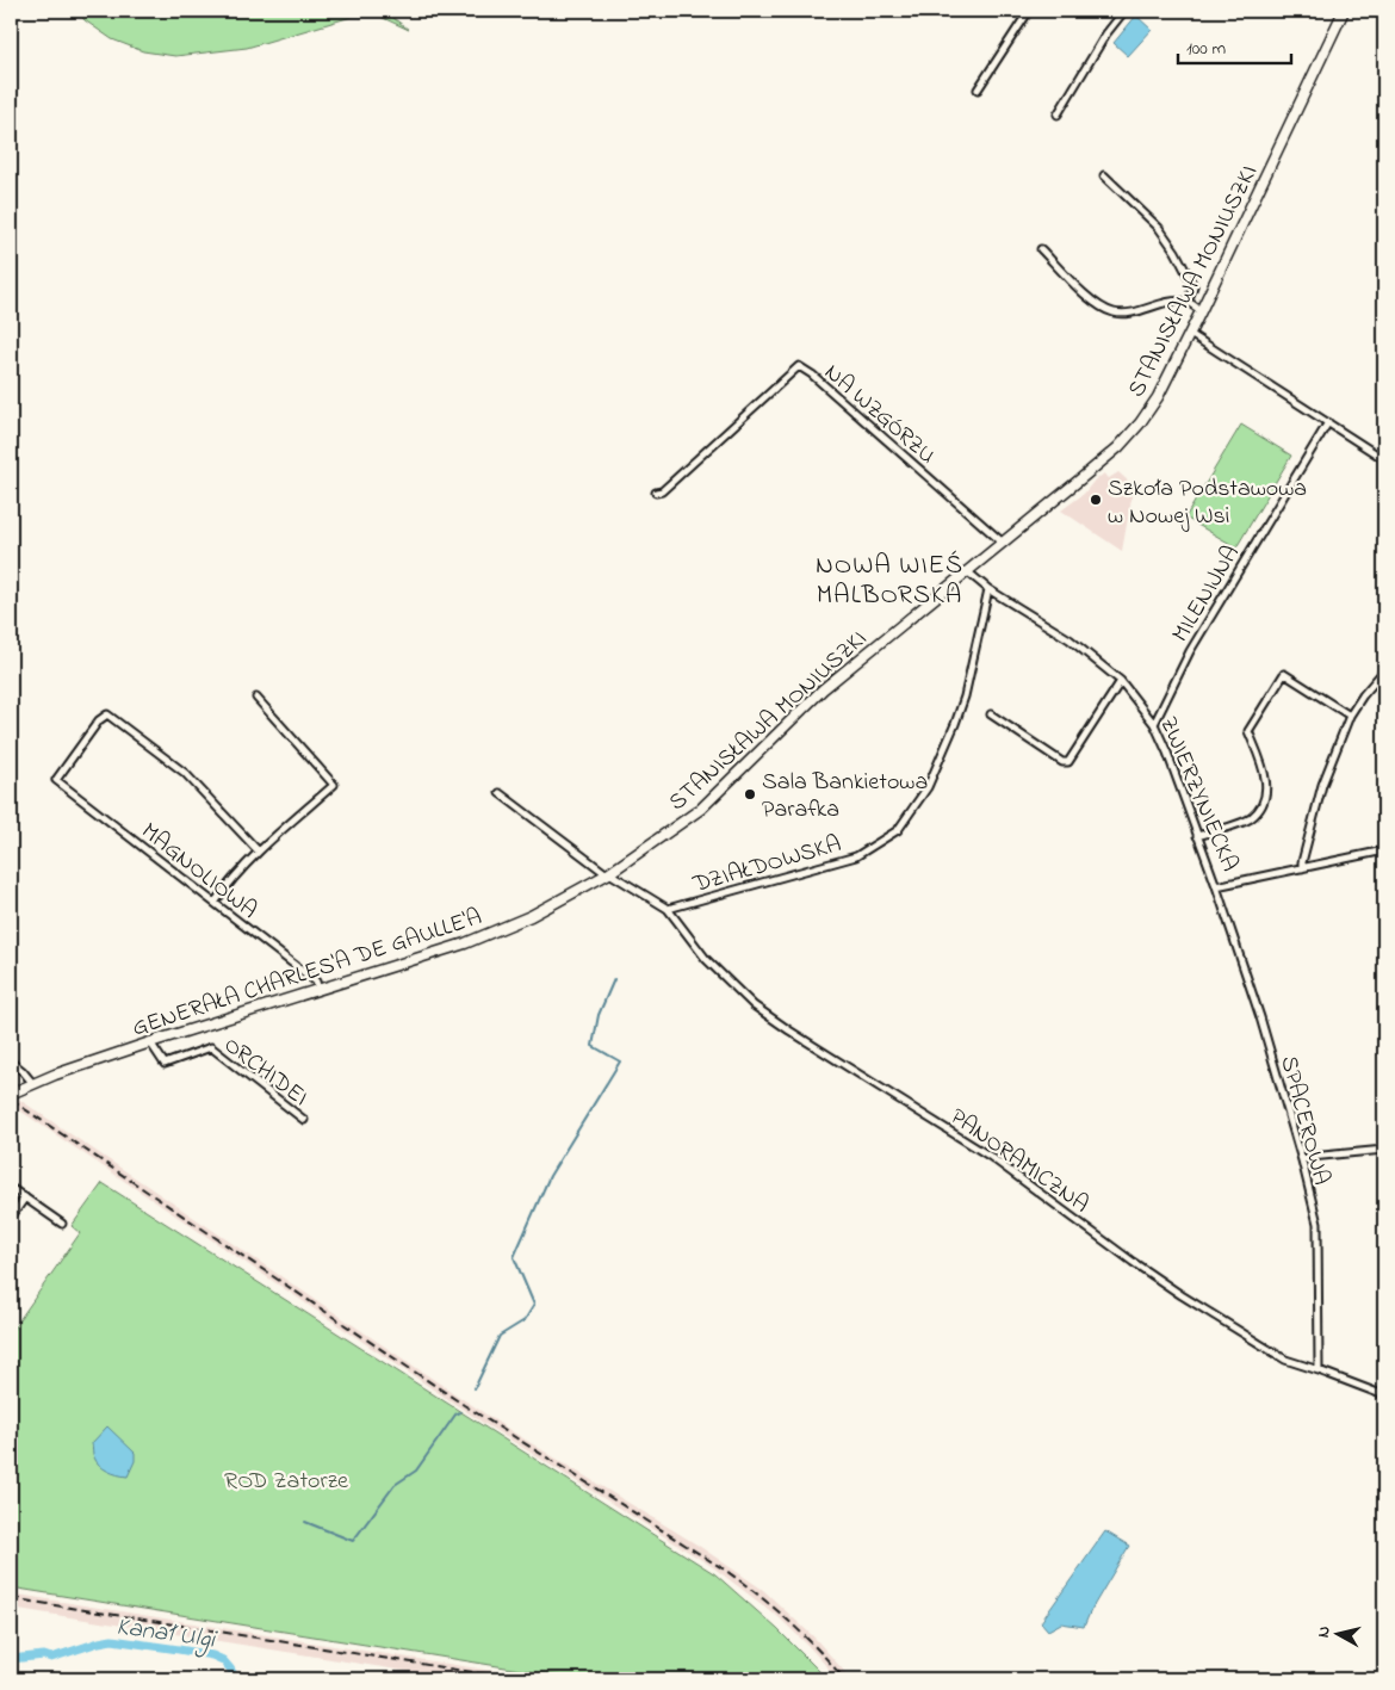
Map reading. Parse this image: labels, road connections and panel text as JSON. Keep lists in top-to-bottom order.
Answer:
{
  "streets": {
    "main road": ["STANISŁAWA MONIUSZKI", "GENERAŁA CHARLES'A DE GAULLE'A"],
    "street": [
      "NA WZGÓRZU",
      "MILENIJNA",
      "ZWIERZYNIECKA",
      "DZIAŁDOWSKA",
      "MAGNOLIOWA",
      "ORCHIDEI",
      "SPACEROWA",
      "PANORAMICZNA"
    ]
  },
  "crossings": [
    ["STANISŁAWA MONIUSZKI", "NA WZGÓRZU"],
    ["STANISŁAWA MONIUSZKI", "DZIAŁDOWSKA"],
    ["STANISŁAWA MONIUSZKI", "GENERAŁA CHARLES'A DE GAULLE'A"],
    ["MILENIJNA", "ZWIERZYNIECKA"],
    ["ZWIERZYNIECKA", "DZIAŁDOWSKA"],
    ["ZWIERZYNIECKA", "SPACEROWA"],
    ["DZIAŁDOWSKA", "GENERAŁA CHARLES'A DE GAULLE'A"],
    ["DZIAŁDOWSKA", "PANORAMICZNA"],
    ["MAGNOLIOWA", "GENERAŁA CHARLES'A DE GAULLE'A"],
    ["GENERAŁA CHARLES'A DE GAULLE'A", "ORCHIDEI"],
    ["SPACEROWA", "PANORAMICZNA"]
  ],
  "districts": ["NOWA WIEŚ MALBORSKA"],
  "water": ["Kanał Ulgi"],
  "parks": ["ROD Zatorze"],
  "places": ["Szkoła Podstawowa w Nowej Wsi", "Sala Bankietowa Parafka"],
  "scale_bar": "100 m",
  "north": "left"
}
